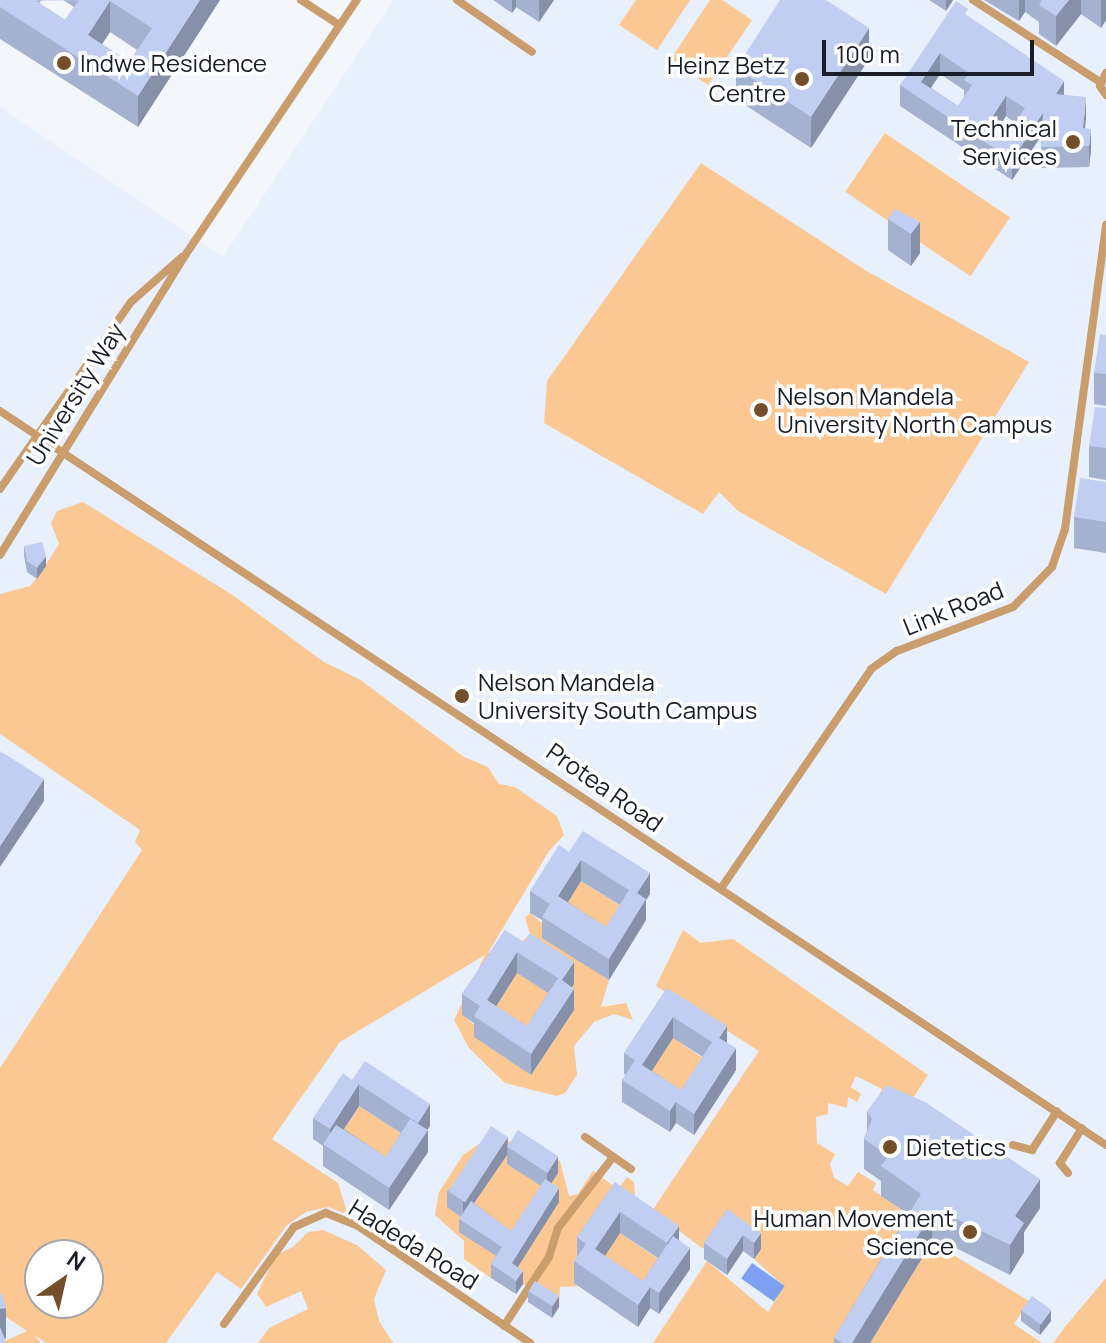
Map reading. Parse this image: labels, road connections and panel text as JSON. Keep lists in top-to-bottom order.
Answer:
{
  "streets": {
    "lane": [
      "University Way",
      "Link Road",
      "Protea Road",
      "Hadeda Road"
    ]
  },
  "crossings": [
    ["University Way", "Protea Road"],
    ["Link Road", "Protea Road"]
  ],
  "places": [
    "Indwe Residence",
    "Heinz Betz Centre",
    "Technical Services",
    "Nelson Mandela University North Campus",
    "Nelson Mandela University South Campus",
    "Dietetics",
    "Human Movement Science"
  ],
  "scale_bar": "100 m",
  "north": "top right"
}
